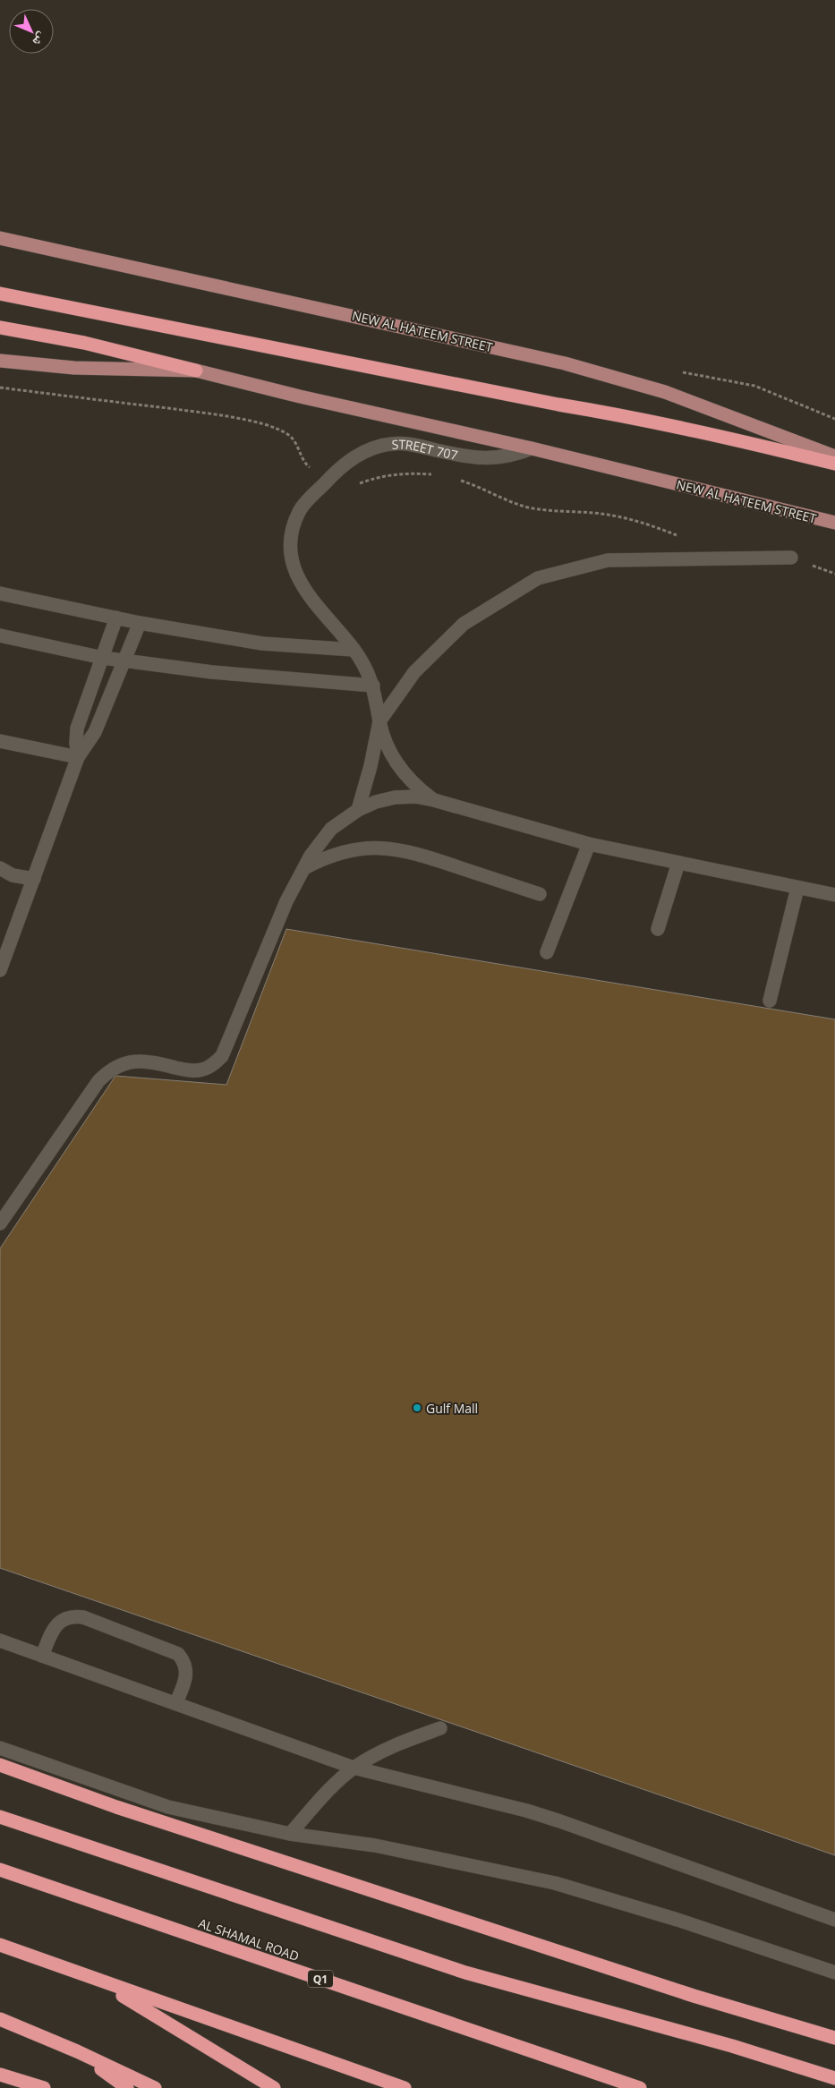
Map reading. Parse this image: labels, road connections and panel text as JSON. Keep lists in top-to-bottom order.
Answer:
{
  "streets": {
    "highway": ["AL SHAMAL ROAD", "Q1"],
    "main road": ["NEW AL HATEEM STREET"],
    "lane": ["STREET 707"]
  },
  "crossings": [
    ["NEW AL HATEEM STREET", "STREET 707"]
  ],
  "places": ["Gulf Mall"],
  "north": "bottom right"
}
